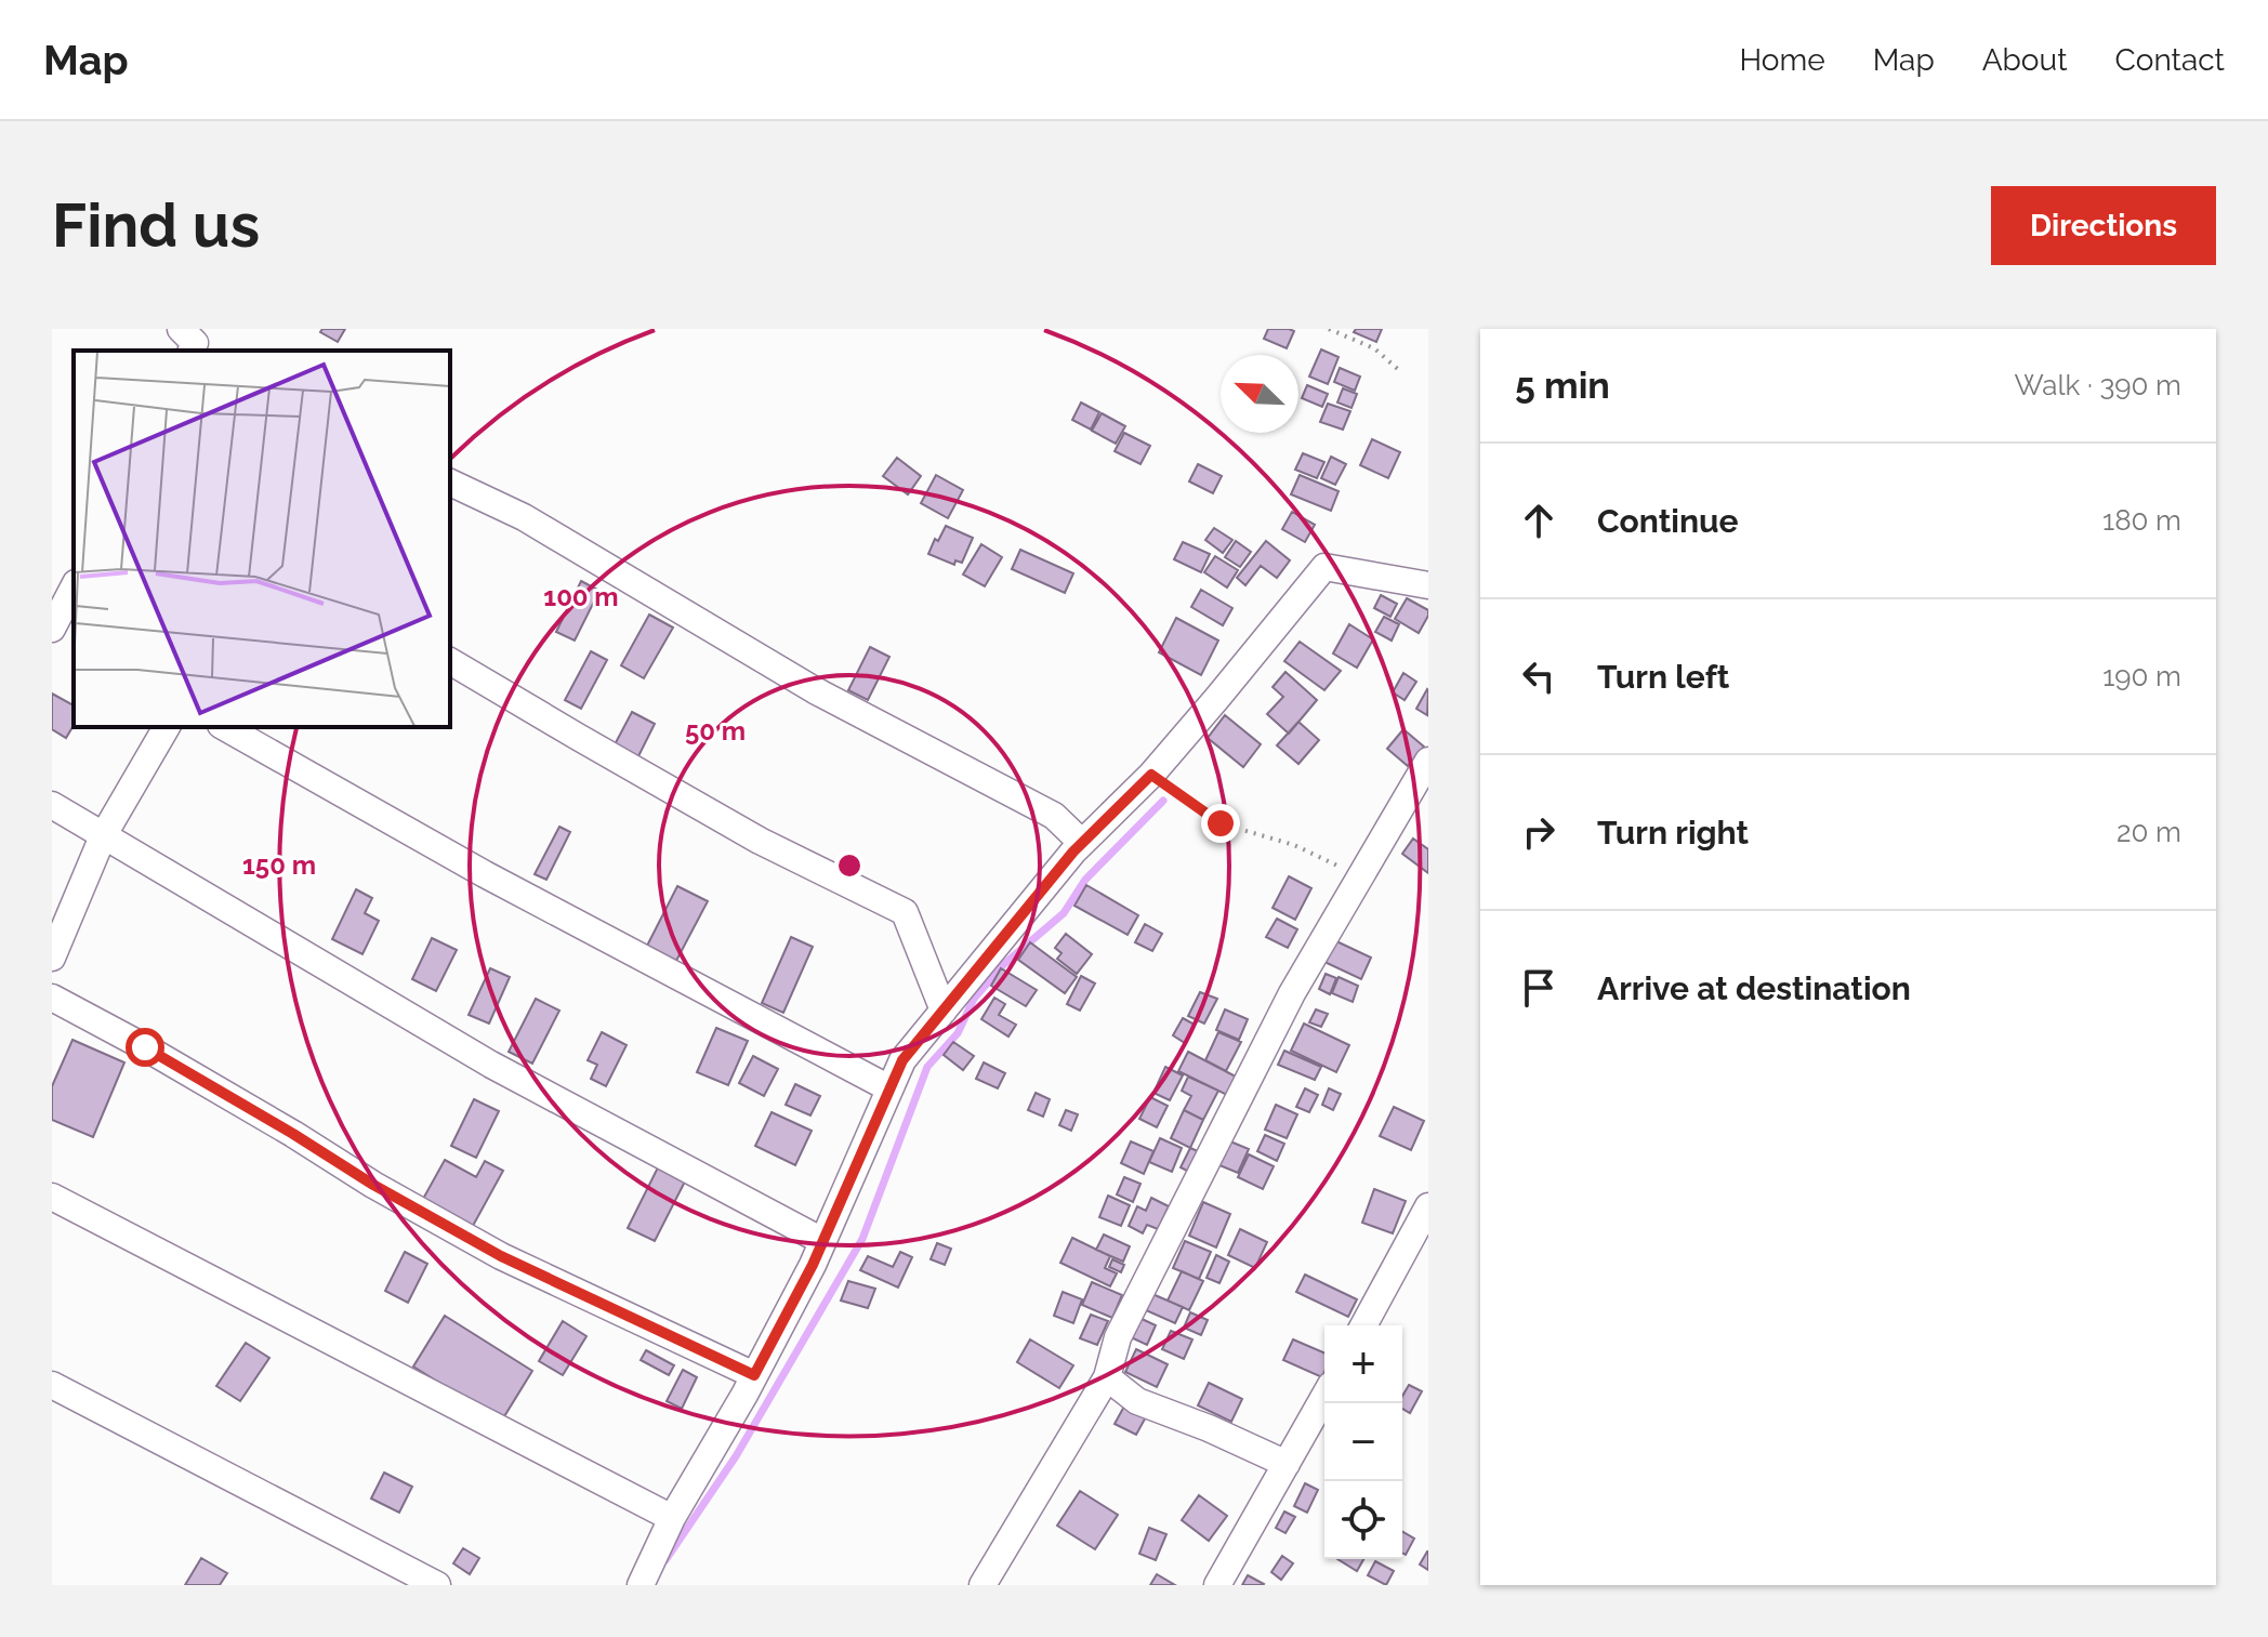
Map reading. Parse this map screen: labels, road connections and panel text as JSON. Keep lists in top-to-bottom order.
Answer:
{
  "north": "top left",
  "page": {
    "header": "Map",
    "nav": [
      "Home",
      "Map",
      "About",
      "Contact"
    ],
    "buttons": "Directions",
    "title": "Find us",
    "heading": ["5 min", "Walk · 390 m"],
    "list": [
      ["Continue", "180 m"],
      ["Turn left", "190 m"],
      ["Turn right", "20 m"],
      "Arrive at destination"
    ],
    "map_buttons": ["+", "−"]
  },
  "rings": ["100 m", "50 m", "150 m"]
}
